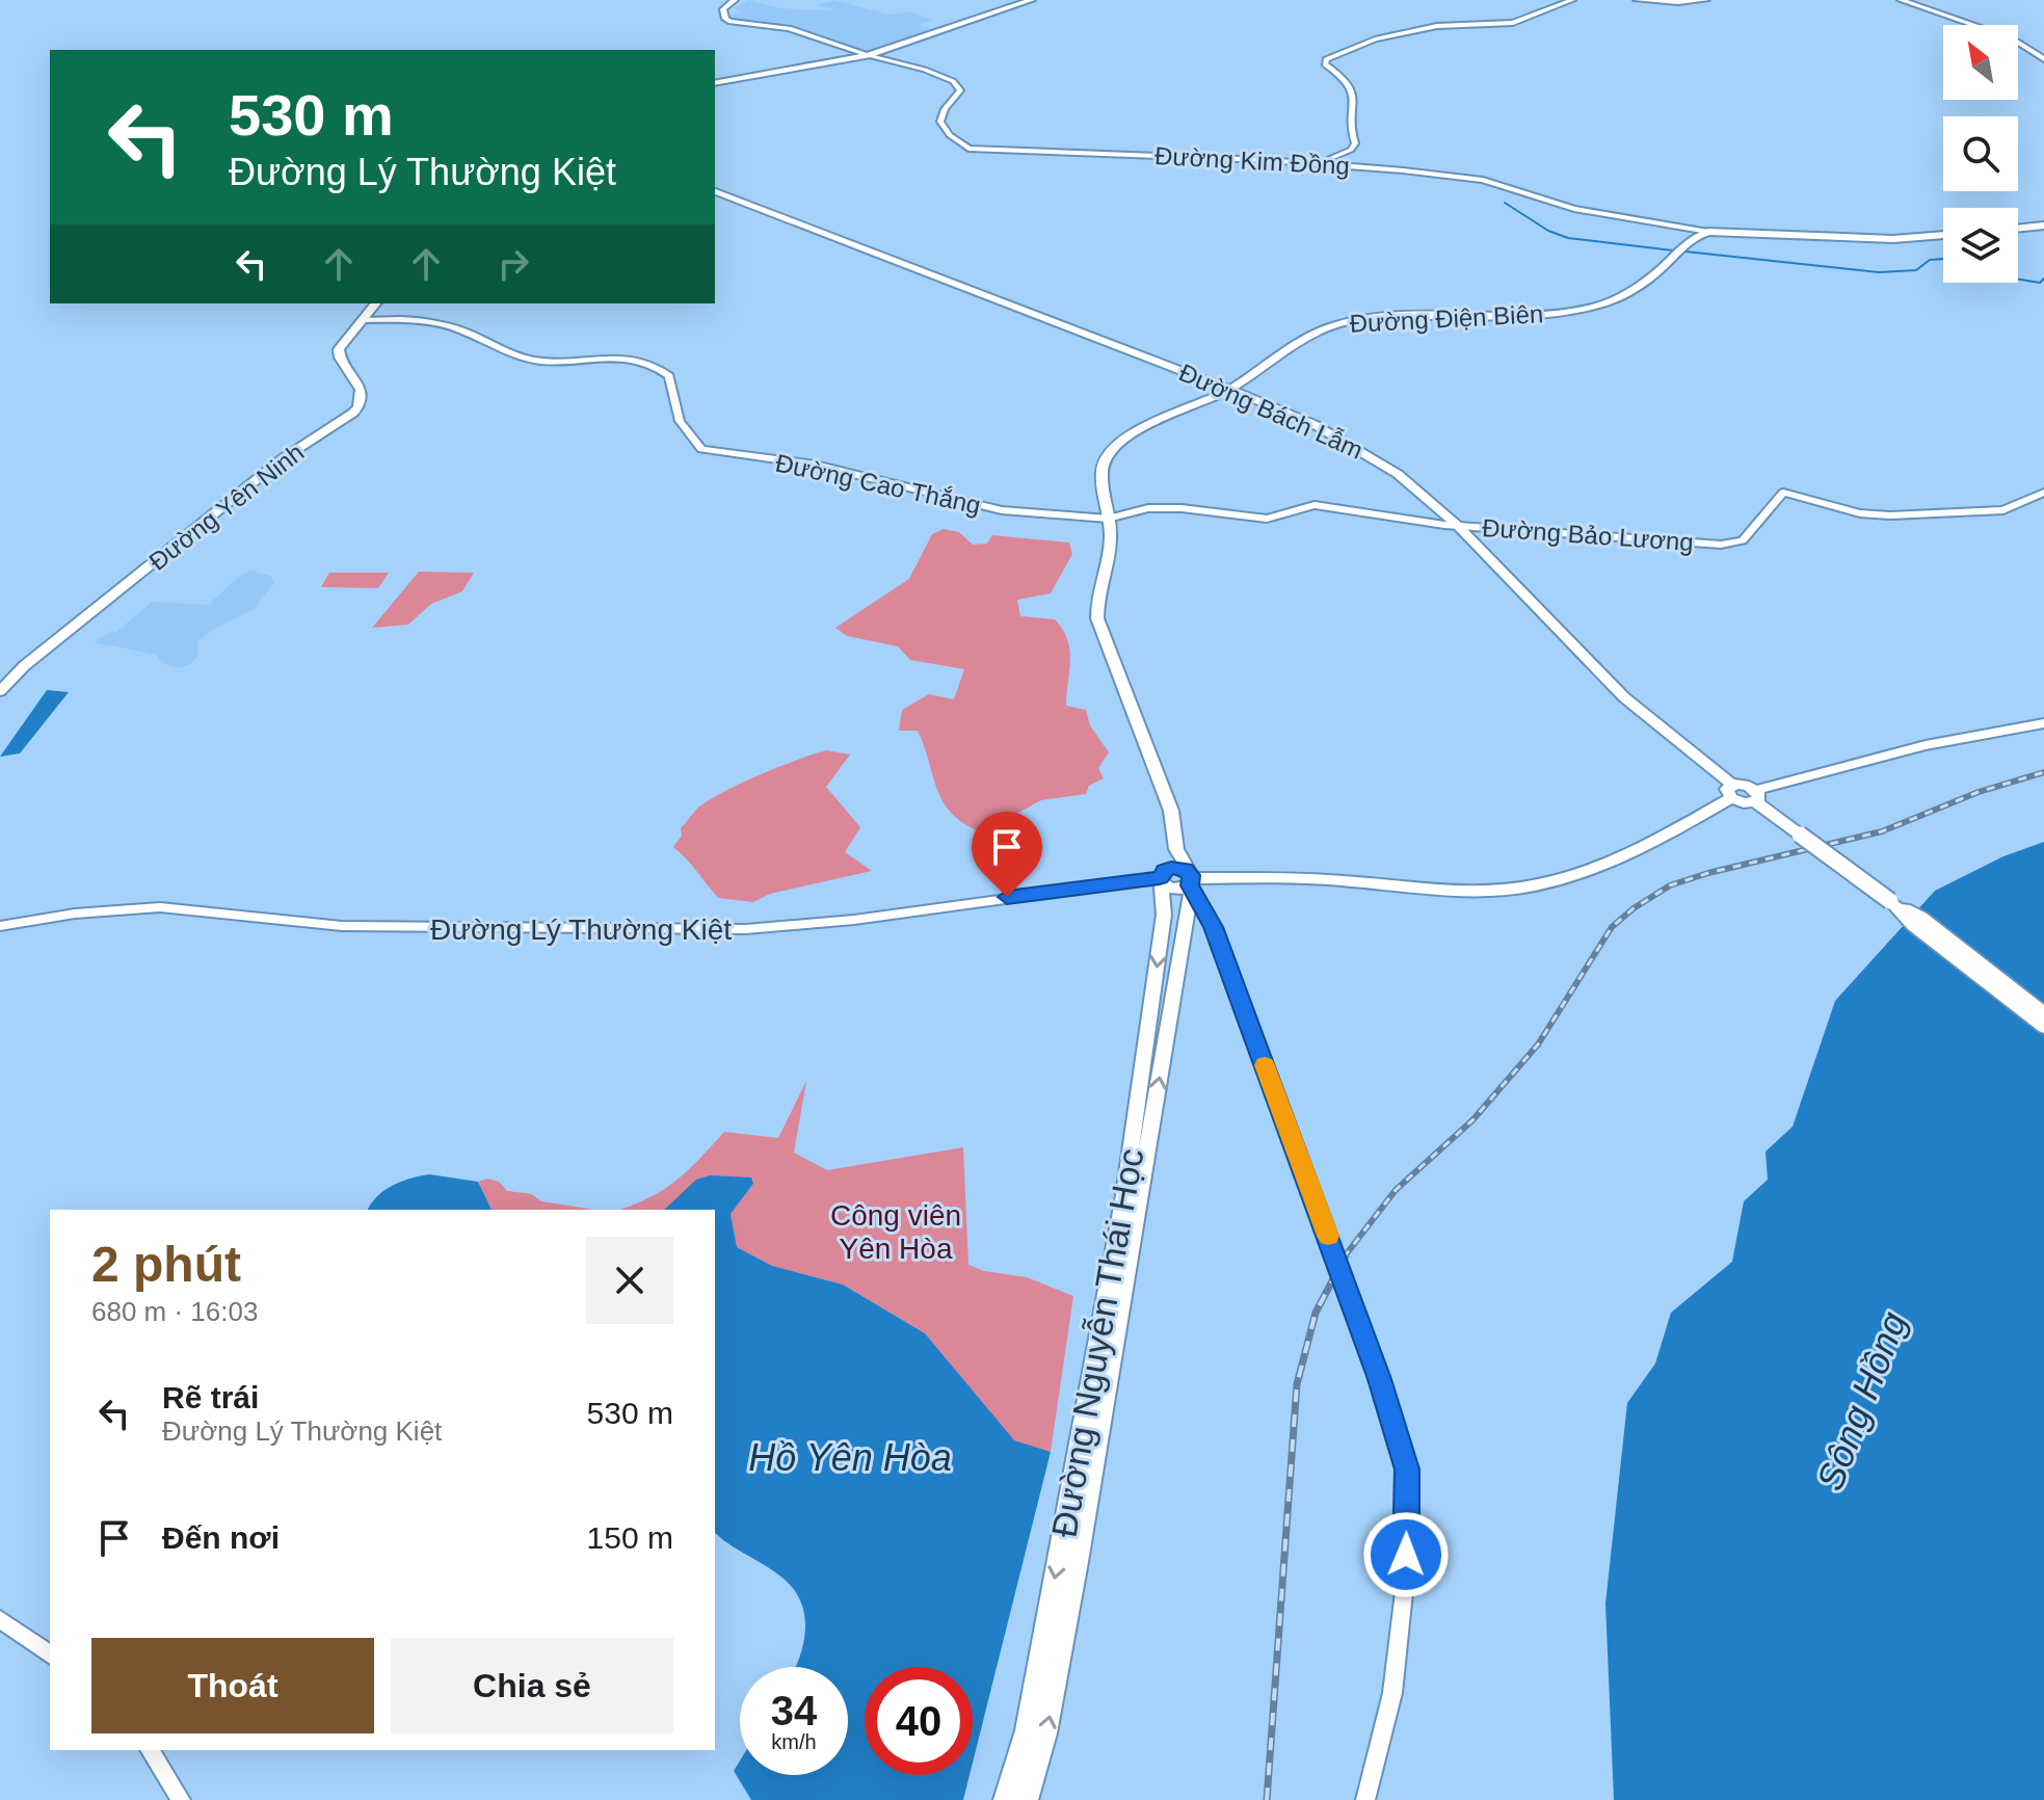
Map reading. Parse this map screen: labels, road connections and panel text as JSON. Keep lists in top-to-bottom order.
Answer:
{
  "streets": {
    "main road": [
      "Đường Điện Biên",
      "Đường Bách Lẫm",
      "Đường Yên Ninh",
      "Đường Nguyễn Thái Học"
    ],
    "street": [
      "Đường Kim Đồng",
      "Đường Cao Thắng",
      "Đường Bảo Lương",
      "Đường Lý Thường Kiệt"
    ]
  },
  "crossings": [
    ["Đường Kim Đồng", "Đường Điện Biên"],
    ["Đường Điện Biên", "Đường Bách Lẫm"],
    ["Đường Điện Biên", "Đường Cao Thắng"],
    ["Đường Điện Biên", "Đường Bảo Lương"],
    ["Đường Điện Biên", "Đường Nguyễn Thái Học"],
    ["Đường Bách Lẫm", "Đường Bảo Lương"],
    ["Đường Cao Thắng", "Đường Yên Ninh"],
    ["Đường Cao Thắng", "Đường Bảo Lương"],
    ["Đường Lý Thường Kiệt", "Đường Nguyễn Thái Học"]
  ],
  "water": ["Sông Hồng", "Hồ Yên Hòa"],
  "parks": ["Công viên Yên Hòa"],
  "north": "top left",
  "page": {
    "turn": ["530 m", "Đường Lý Thường Kiệt"],
    "heading": ["2 phút", "680 m · 16:03"],
    "list": [
      {
        "name": "Rẽ trái",
        "note": "Đường Lý Thường Kiệt",
        "value": "530 m"
      },
      {
        "name": "Đến nơi",
        "value": "150 m"
      }
    ],
    "buttons": ["Thoát", "Chia sẻ"],
    "speed": "34 km/h",
    "limit": "40"
  }
}
